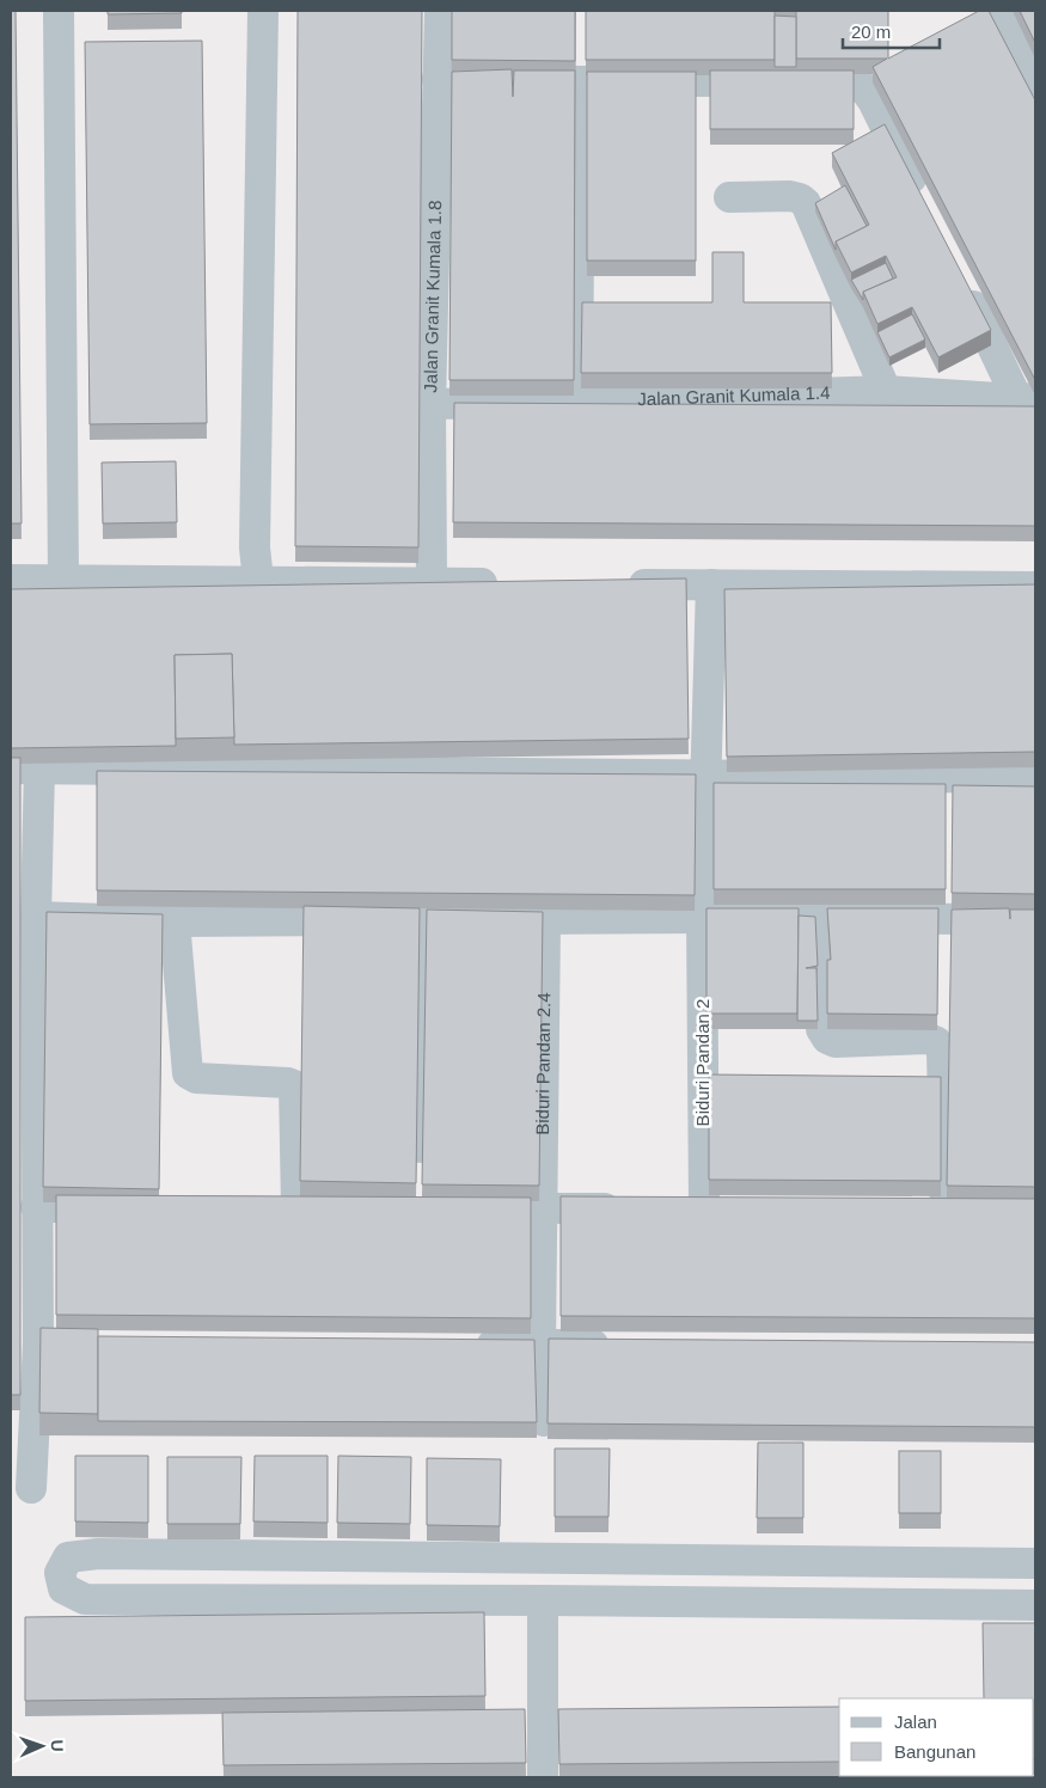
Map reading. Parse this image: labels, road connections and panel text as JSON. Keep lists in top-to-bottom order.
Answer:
{
  "streets": {
    "street": [
      "Jalan Granit Kumala 1.8",
      "Jalan Granit Kumala 1.4",
      "Biduri Pandan 2",
      "Biduri Pandan 2.4"
    ]
  },
  "crossings": [
    ["Jalan Granit Kumala 1.8", "Jalan Granit Kumala 1.4"]
  ],
  "legend": ["Jalan", "Bangunan"],
  "scale_bar": "20 m",
  "north": "right"
}
